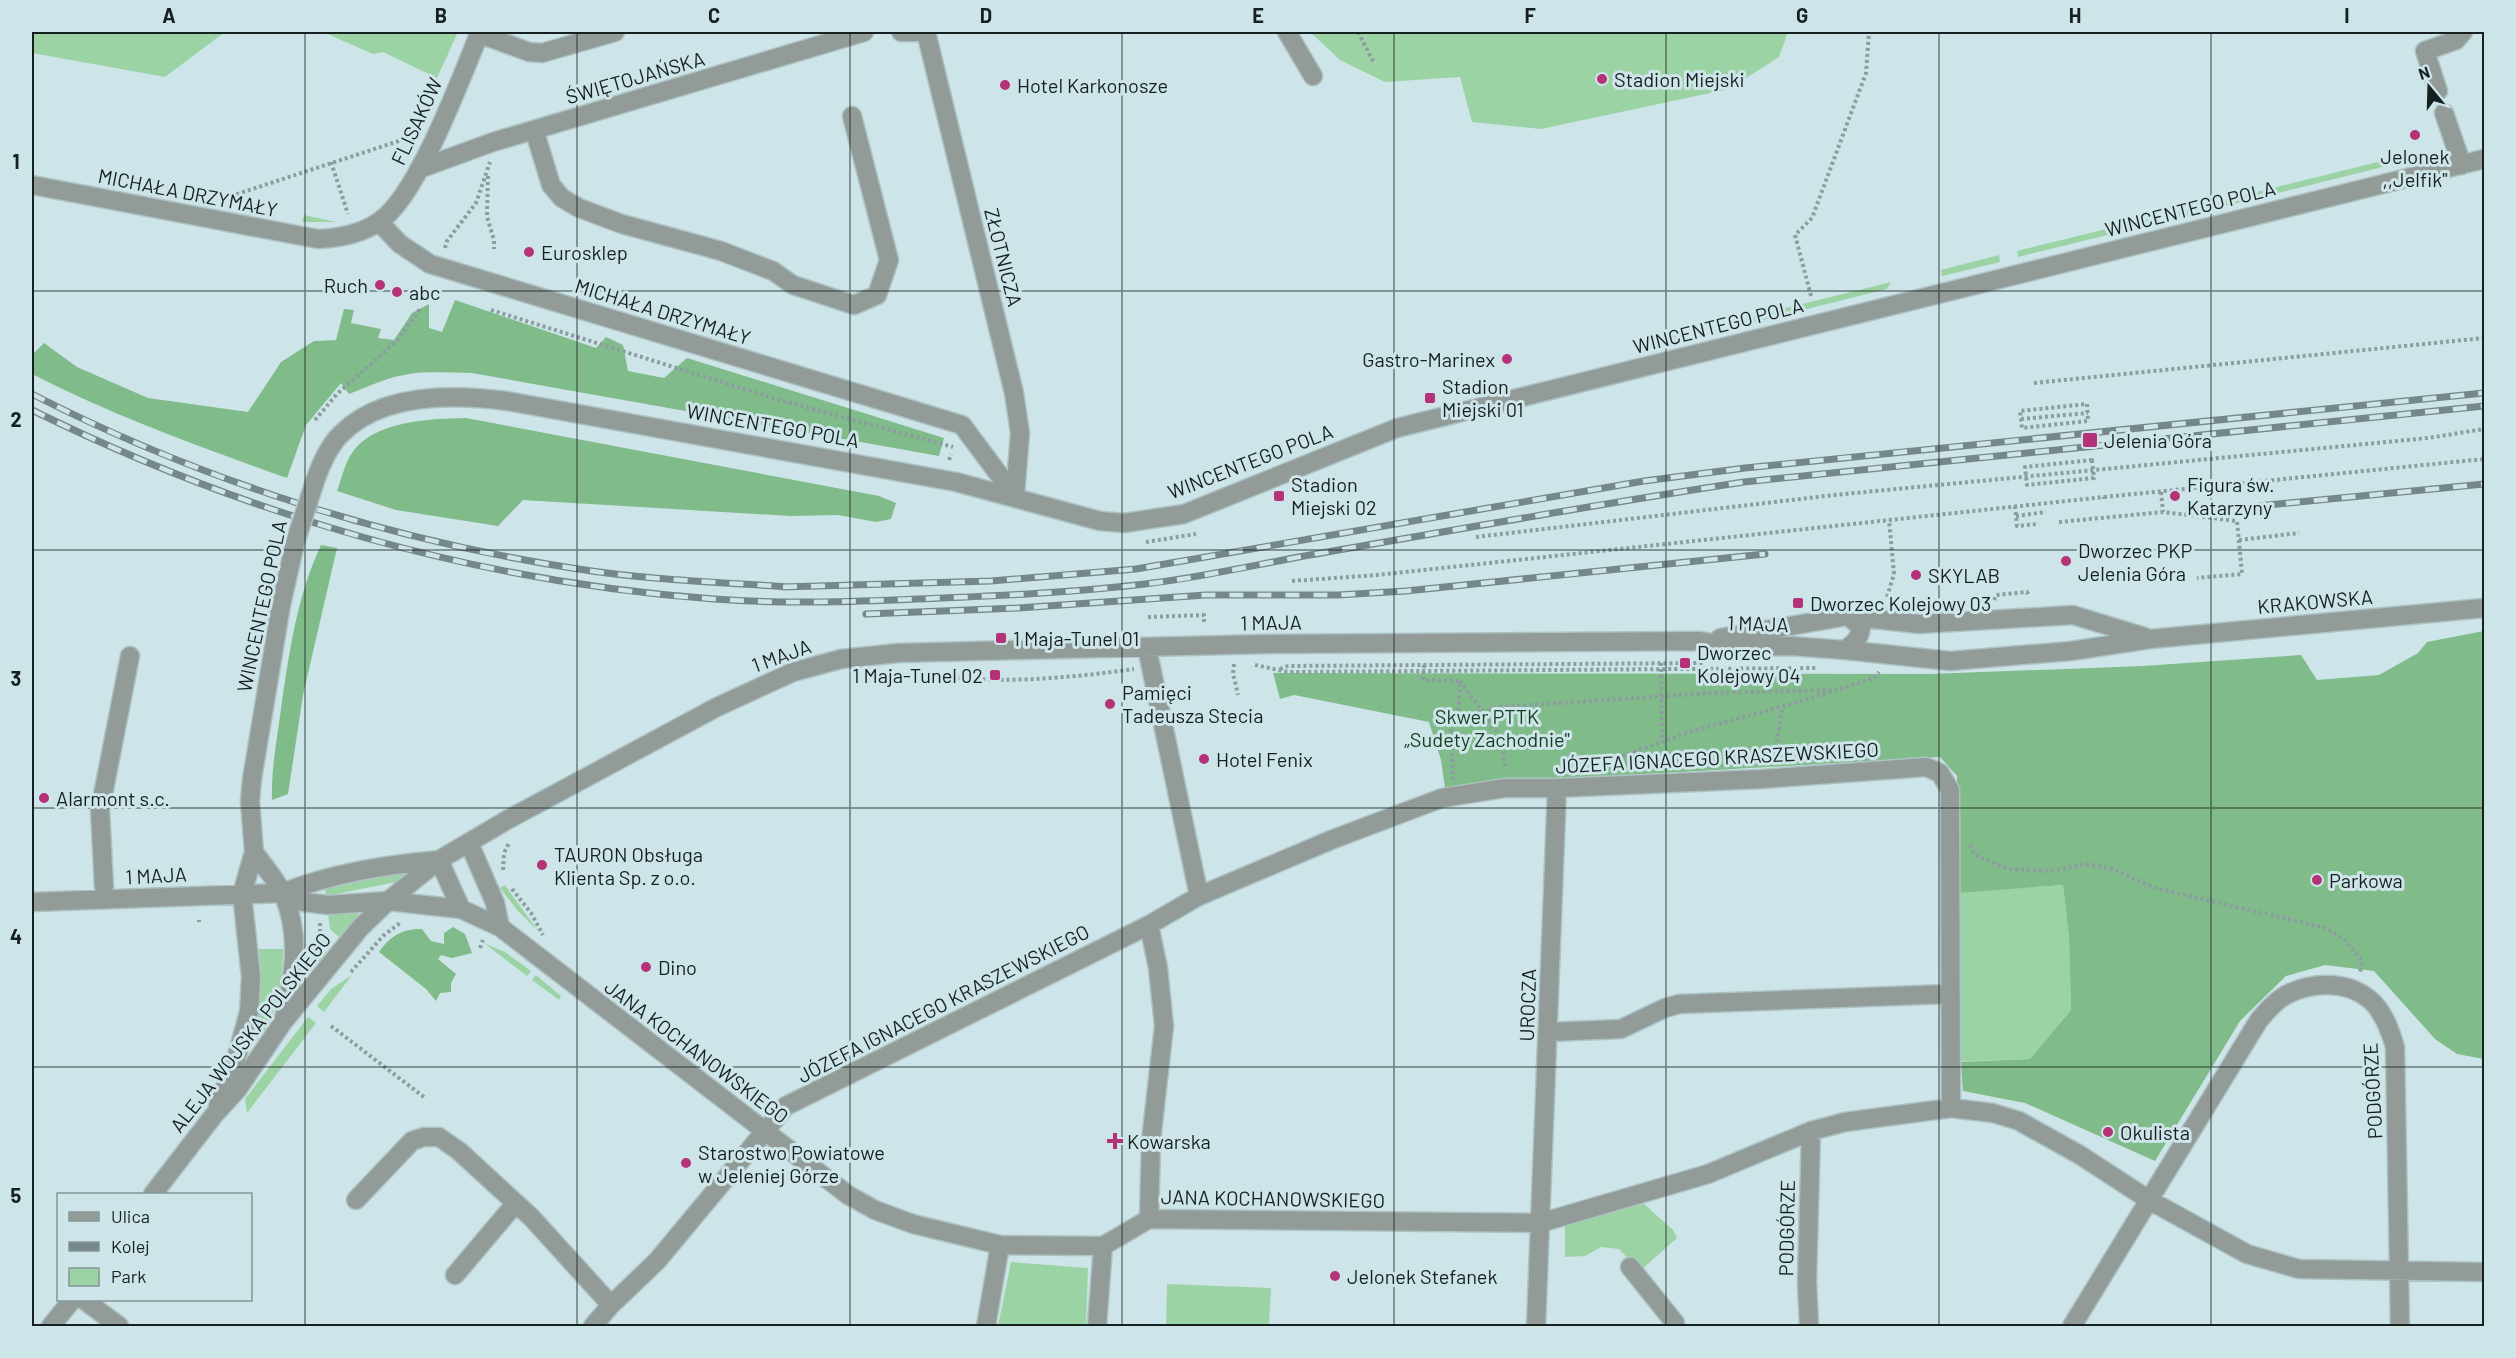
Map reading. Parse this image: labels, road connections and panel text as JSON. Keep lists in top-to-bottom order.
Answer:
{
  "streets": {
    "street": [
      "ŚWIĘTOJAŃSKA",
      "FLISAKÓW",
      "MICHAŁA DRZYMAŁY",
      "WINCENTEGO POLA",
      "ZŁOTNICZA",
      "KRAKOWSKA",
      "1 MAJA",
      "JÓZEFA IGNACEGO KRASZEWSKIEGO",
      "UROCZA",
      "ALEJA WOJSKA POLSKIEGO",
      "JANA KOCHANOWSKIEGO",
      "PODGÓRZE"
    ]
  },
  "crossings": [
    ["ŚWIĘTOJAŃSKA", "FLISAKÓW"],
    ["FLISAKÓW", "MICHAŁA DRZYMAŁY"],
    ["MICHAŁA DRZYMAŁY", "WINCENTEGO POLA"],
    ["MICHAŁA DRZYMAŁY", "ZŁOTNICZA"],
    ["WINCENTEGO POLA", "ZŁOTNICZA"],
    ["WINCENTEGO POLA", "1 MAJA"],
    ["WINCENTEGO POLA", "ALEJA WOJSKA POLSKIEGO"],
    ["KRAKOWSKA", "1 MAJA"],
    ["1 MAJA", "ALEJA WOJSKA POLSKIEGO"],
    ["1 MAJA", "JANA KOCHANOWSKIEGO"],
    ["JÓZEFA IGNACEGO KRASZEWSKIEGO", "UROCZA"],
    ["JÓZEFA IGNACEGO KRASZEWSKIEGO", "JANA KOCHANOWSKIEGO"],
    ["UROCZA", "JANA KOCHANOWSKIEGO"],
    ["ALEJA WOJSKA POLSKIEGO", "JANA KOCHANOWSKIEGO"]
  ],
  "parks": ["Skwer PTTK „Sudety Zachodnie\""],
  "places": {
    "other": [
      "Stadion Miejski",
      "Hotel Karkonosze",
      "Jelonek ,,Jelfik\"",
      "Eurosklep",
      "Ruch",
      "abc",
      "Gastro-Marinex",
      "Figura św. Katarzyny",
      "Dworzec PKP Jelenia Góra",
      "SKYLAB",
      "Pamięci Tadeusza Stecia",
      "Hotel Fenix",
      "Alarmont s.c.",
      "TAURON Obsługa Klienta Sp. z o.o.",
      "Parkowa",
      "Dino",
      "Okulista",
      "Starostwo Powiatowe w Jeleniej Górze",
      "Jelonek Stefanek"
    ],
    "transit": [
      "Stadion Miejski 01",
      "Jelenia Góra",
      "Stadion Miejski 02",
      "Dworzec Kolejowy 03",
      "1 Maja-Tunel 01",
      "Dworzec Kolejowy 04",
      "1 Maja-Tunel 02"
    ],
    "health": ["Kowarska"]
  },
  "legend": ["Ulica", "Kolej", "Park"],
  "north": "top",
  "grid": {
    "columns": [
      "A",
      "B",
      "C",
      "D",
      "E",
      "F",
      "G",
      "H",
      "I"
    ],
    "rows": [
      "1",
      "2",
      "3",
      "4",
      "5"
    ]
  }
}
